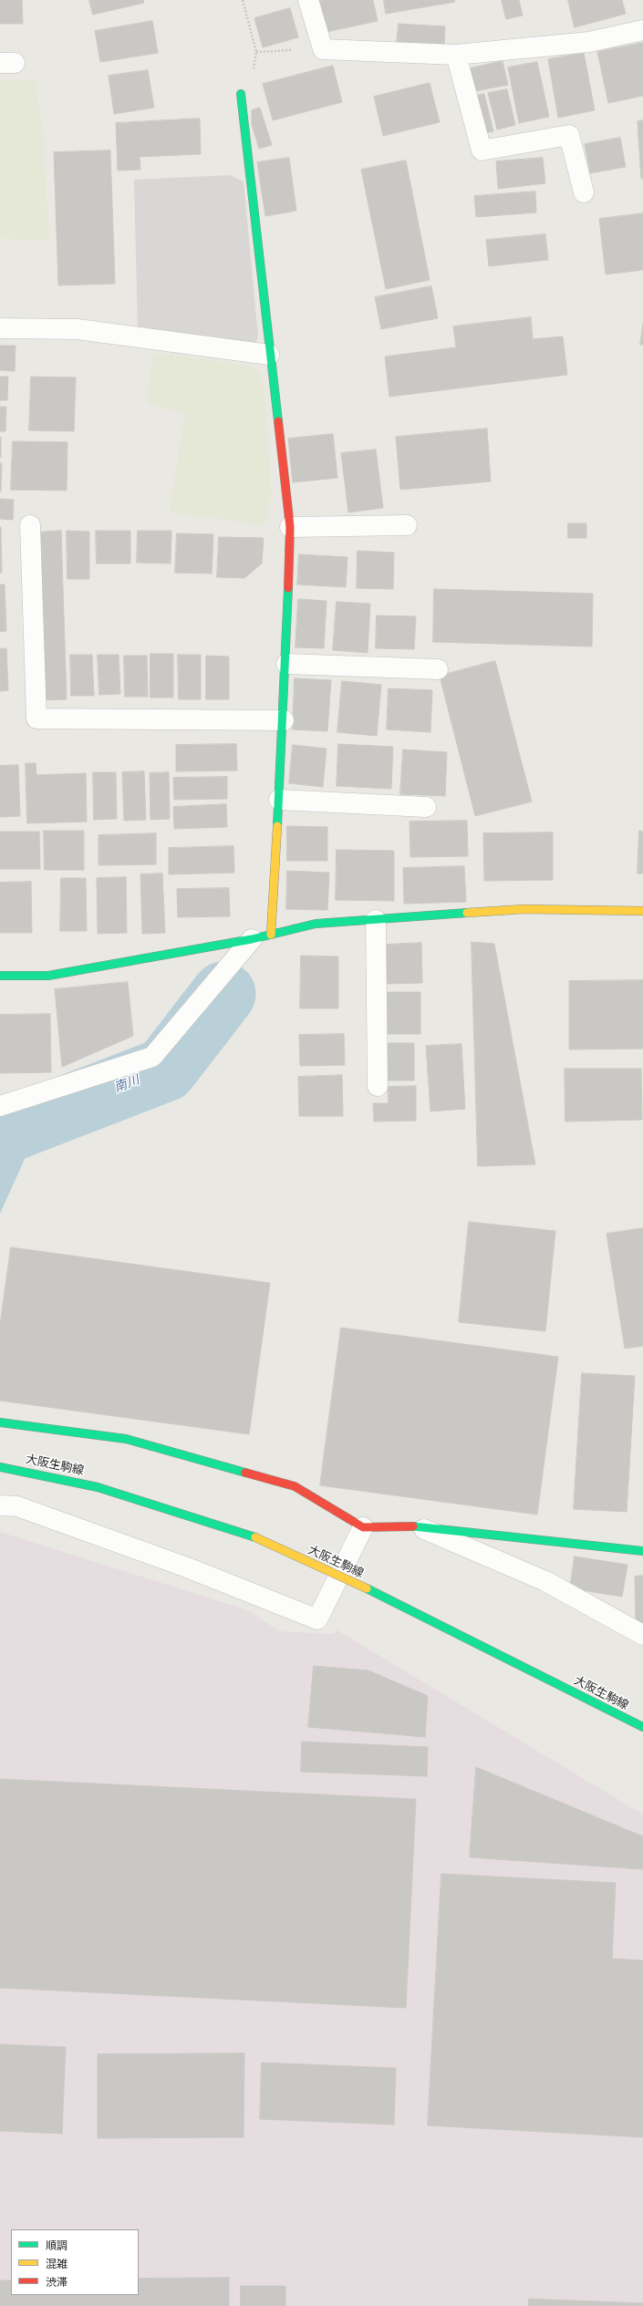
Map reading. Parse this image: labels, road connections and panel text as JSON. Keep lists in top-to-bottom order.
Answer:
{
  "streets": {
    "street": ["大阪生駒線"]
  },
  "water": ["南川"],
  "legend": ["順調", "混雑", "渋滞"]
}
